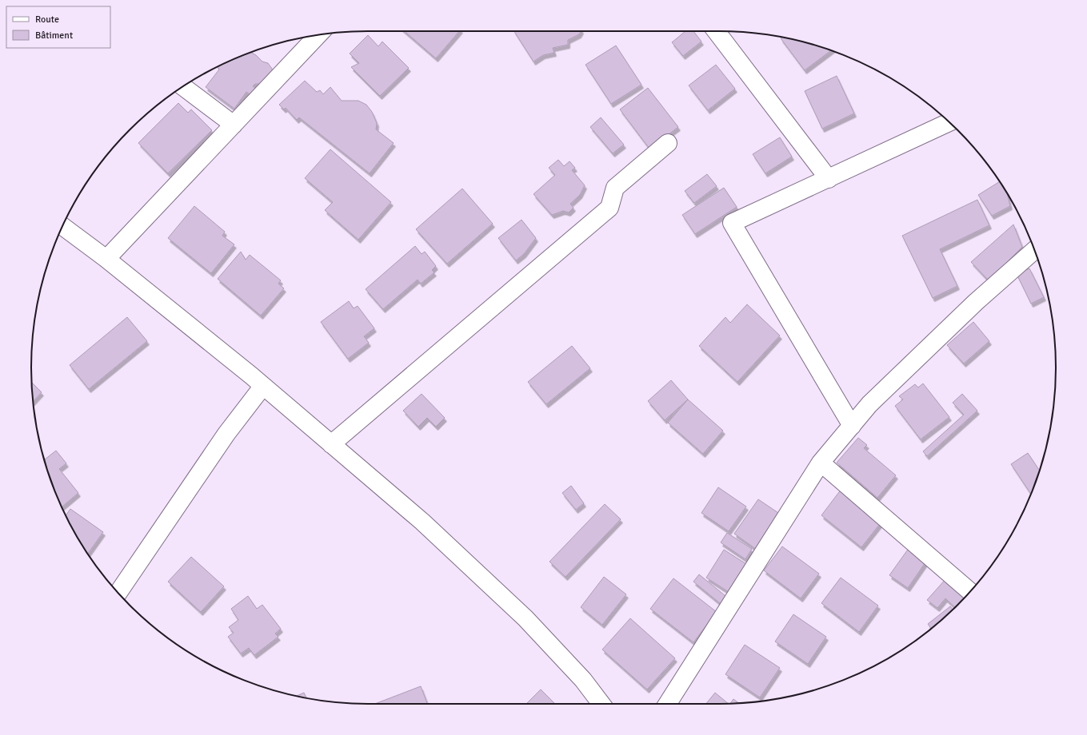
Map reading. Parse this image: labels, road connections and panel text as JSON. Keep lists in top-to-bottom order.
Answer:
{
  "legend": ["Route", "Bâtiment"]
}
